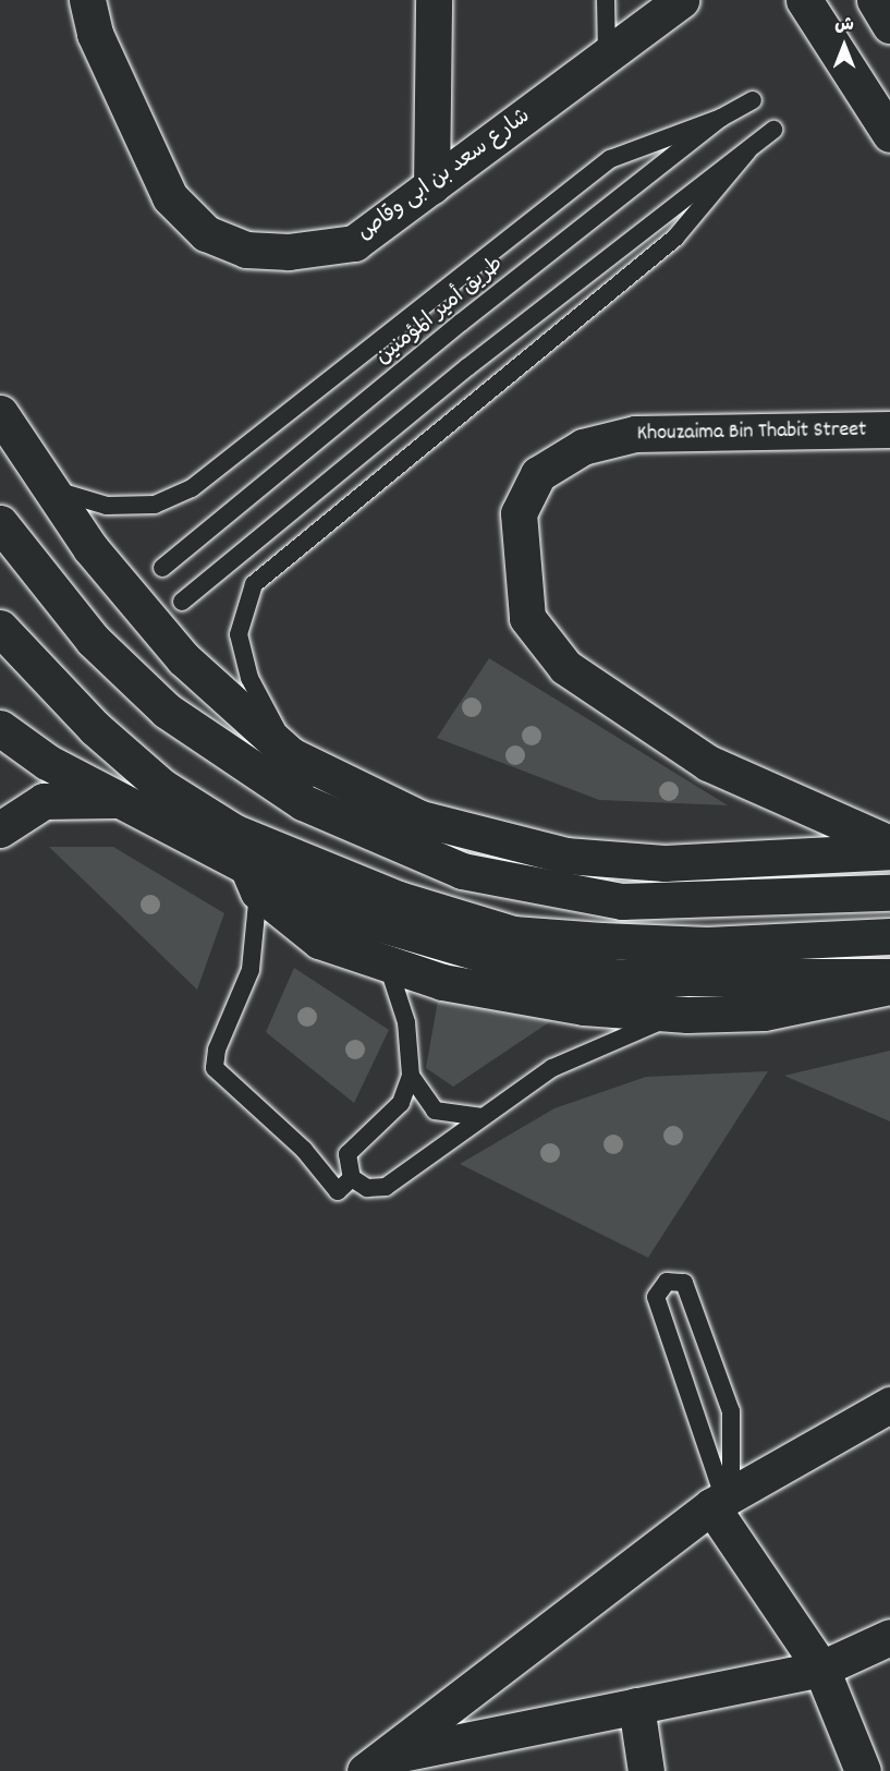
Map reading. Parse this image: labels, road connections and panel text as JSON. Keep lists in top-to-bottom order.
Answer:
{
  "streets": {
    "main road": ["شارع سعد بن ابى وقاص", "Khouzaima Bin Thabit Street"],
    "lane": ["طريق أمير المؤمنين"]
  },
  "north": "top"
}
